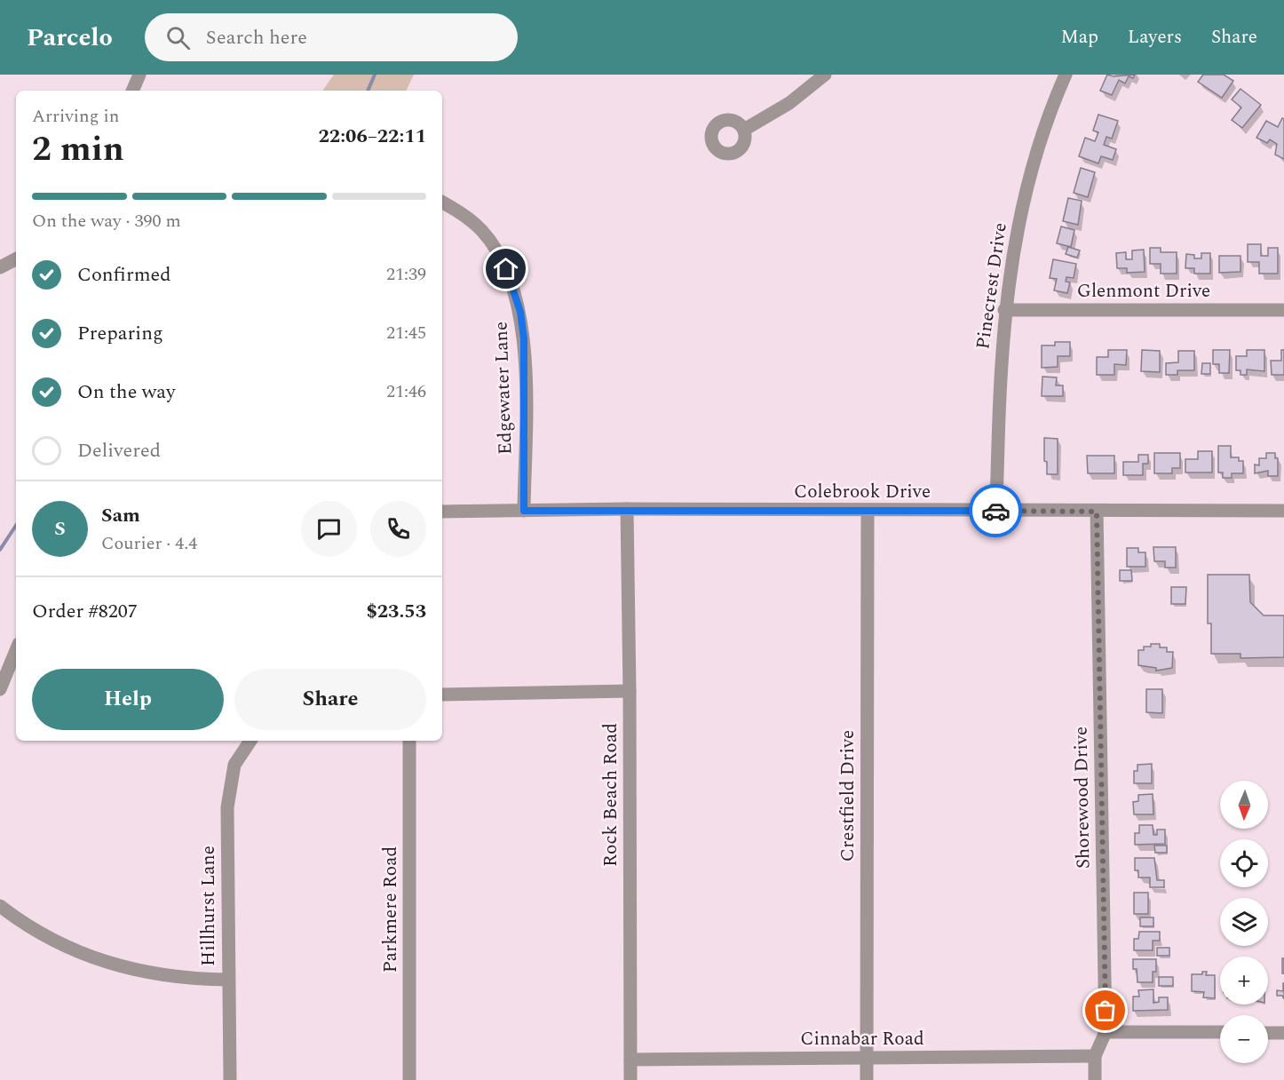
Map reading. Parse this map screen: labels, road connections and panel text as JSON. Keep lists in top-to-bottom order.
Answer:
{
  "streets": {
    "street": [
      "Pinecrest Drive",
      "Glenmont Drive",
      "Edgewater Lane",
      "Colebrook Drive",
      "Rock Beach Road",
      "Crestfield Drive",
      "Shorewood Drive",
      "Hillhurst Lane",
      "Parkmere Road",
      "Cinnabar Road"
    ]
  },
  "crossings": [
    ["Pinecrest Drive", "Glenmont Drive"],
    ["Pinecrest Drive", "Colebrook Drive"],
    ["Edgewater Lane", "Colebrook Drive"],
    ["Colebrook Drive", "Rock Beach Road"],
    ["Colebrook Drive", "Crestfield Drive"],
    ["Colebrook Drive", "Shorewood Drive"],
    ["Rock Beach Road", "Cinnabar Road"],
    ["Crestfield Drive", "Cinnabar Road"],
    ["Shorewood Drive", "Cinnabar Road"]
  ],
  "north": "bottom",
  "page": {
    "header": "Parcelo",
    "search": "Search here",
    "nav": ["Map", "Layers", "Share"],
    "heading": ["2 min", "Arriving in", "22:06–22:11"],
    "panel": [
      "Sam",
      "Courier · 4.4",
      "Order #8207",
      "$23.53"
    ],
    "bar": "On the way · 390 m",
    "list": [
      ["Confirmed", "21:39"],
      ["Preparing", "21:45"],
      ["On the way", "21:46"],
      "Delivered"
    ],
    "round": "S",
    "buttons": ["Help", "Share"],
    "map_buttons": ["+", "−"]
  }
}
